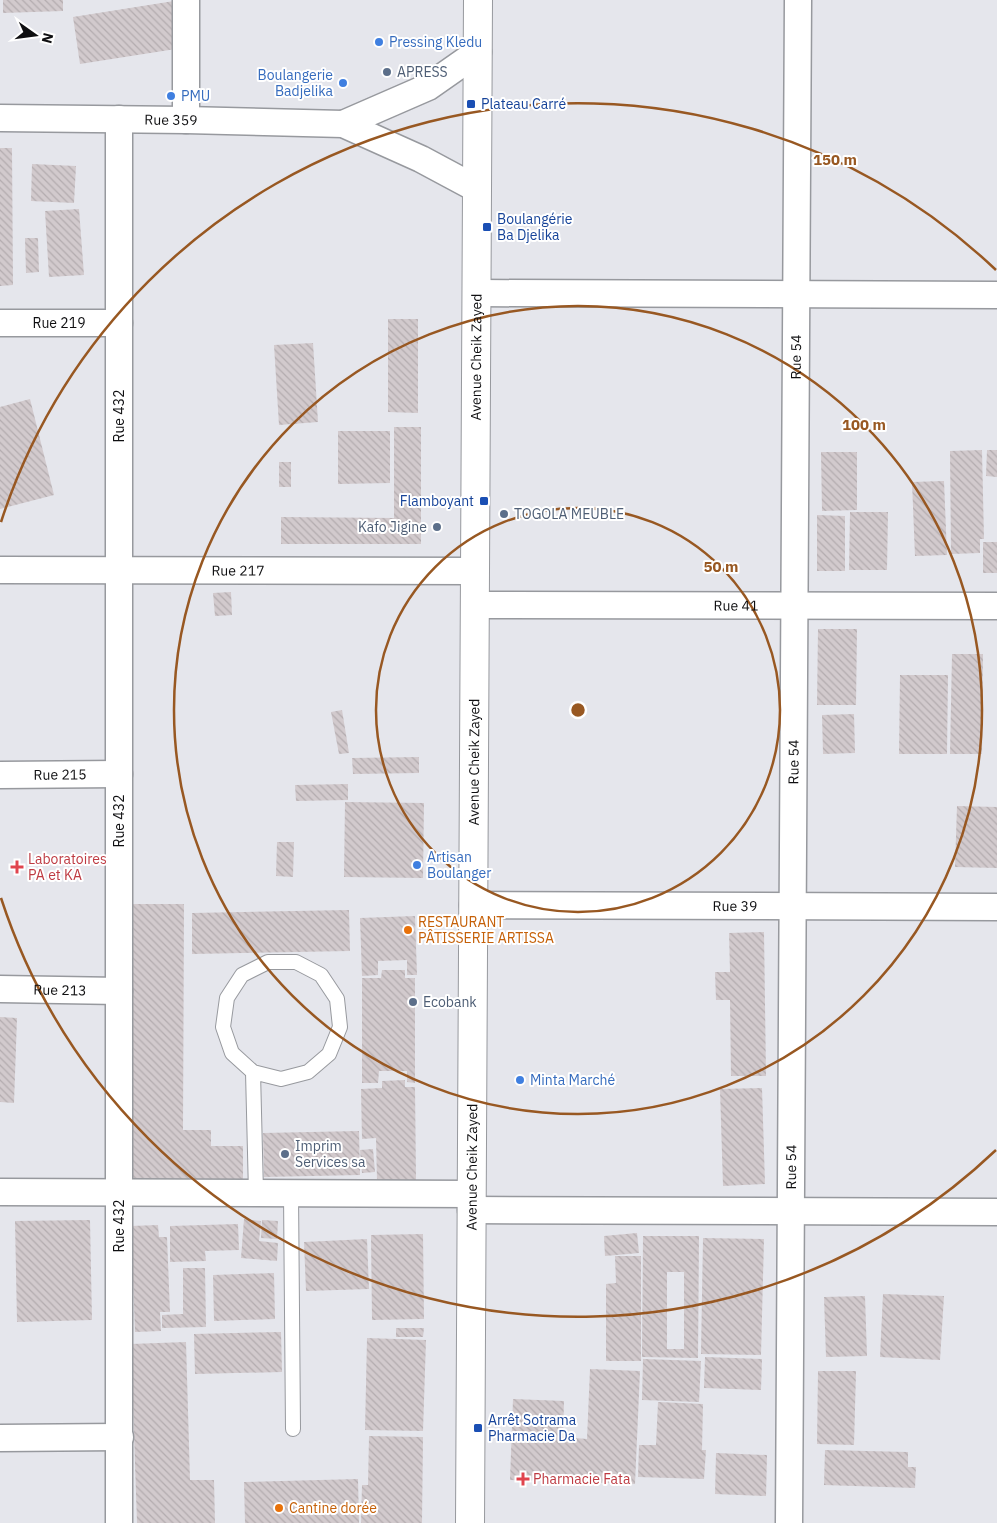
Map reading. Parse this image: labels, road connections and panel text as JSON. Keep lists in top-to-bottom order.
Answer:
{
  "streets": {
    "main road": ["Avenue Cheik Zayed"],
    "street": [
      "Rue 359",
      "Rue 219",
      "Rue 54",
      "Rue 432",
      "Rue 217",
      "Rue 41",
      "Rue 215",
      "Rue 39",
      "Rue 213"
    ]
  },
  "crossings": [
    ["Rue 359", "Rue 432"],
    ["Rue 219", "Rue 432"],
    ["Avenue Cheik Zayed", "Rue 217"],
    ["Avenue Cheik Zayed", "Rue 41"],
    ["Avenue Cheik Zayed", "Rue 39"],
    ["Rue 54", "Rue 41"],
    ["Rue 54", "Rue 39"],
    ["Rue 432", "Rue 217"],
    ["Rue 432", "Rue 215"],
    ["Rue 432", "Rue 213"]
  ],
  "places": {
    "other": [
      "Pressing Kledu",
      "APRESS",
      "Boulangerie Badjelika",
      "PMU",
      "TOGOLA MEUBLE",
      "Kafo Jigine",
      "Artisan Boulanger",
      "RESTAURANT PÂTISSERIE ARTISSA",
      "Ecobank",
      "Minta Marché",
      "Imprim Services sa",
      "Cantine dorée"
    ],
    "transit": [
      "Plateau Carré",
      "Boulangérie Ba Djelika",
      "Flamboyant",
      "Arrêt Sotrama Pharmacie Da"
    ],
    "health": ["Laboratoires PA et KA", "Pharmacie Fata"]
  },
  "north": "right",
  "rings": ["150 m", "100 m", "50 m"]
}
